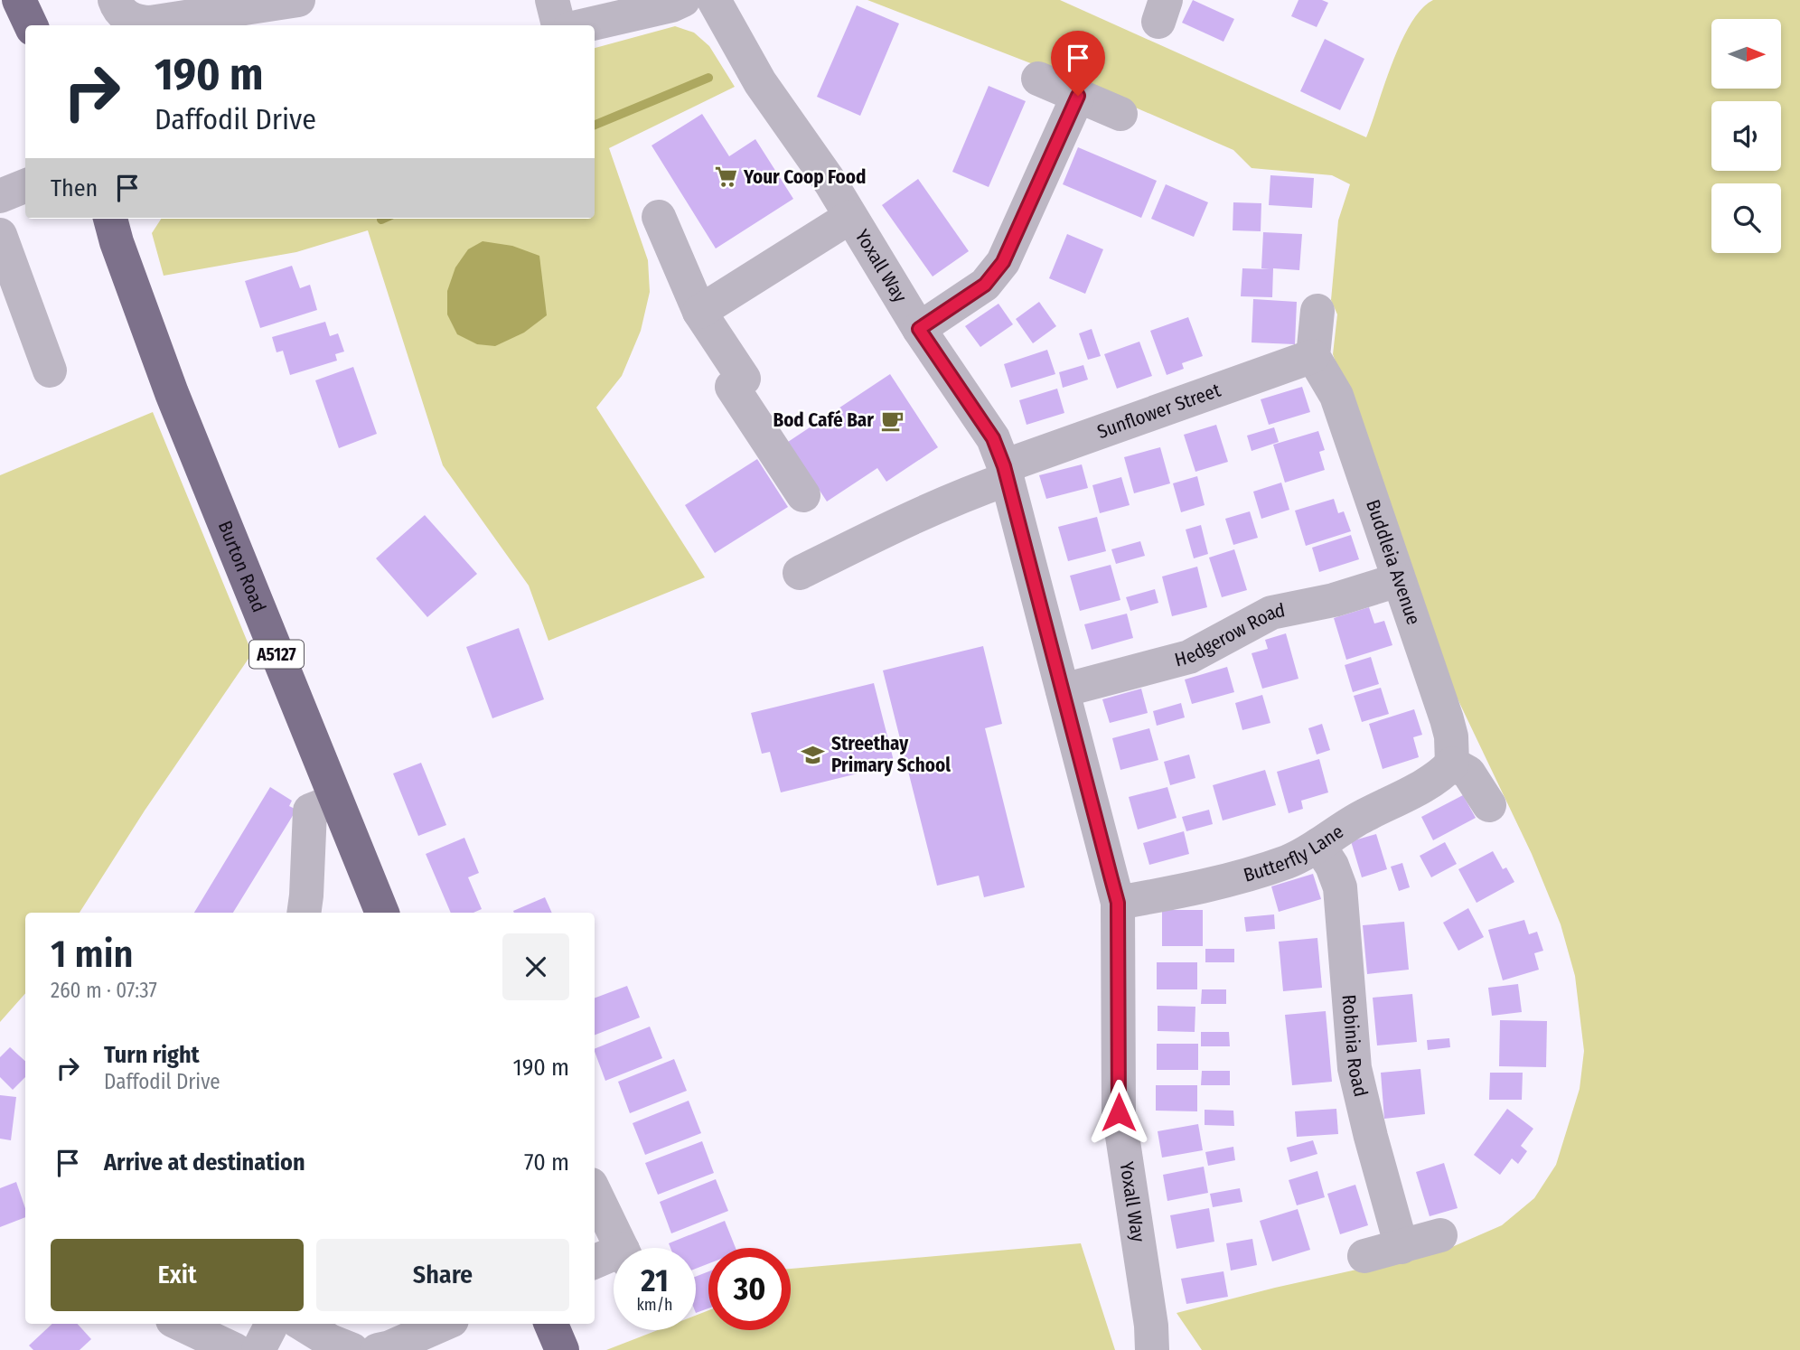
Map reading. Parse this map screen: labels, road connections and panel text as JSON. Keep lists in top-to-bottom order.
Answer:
{
  "streets": {
    "highway": ["Burton Road", "A5127"],
    "street": [
      "Yoxall Way",
      "Sunflower Street",
      "Buddleia Avenue",
      "Hedgerow Road",
      "Butterfly Lane",
      "Robinia Road"
    ]
  },
  "crossings": [
    ["Yoxall Way", "Sunflower Street"],
    ["Yoxall Way", "Hedgerow Road"],
    ["Yoxall Way", "Butterfly Lane"],
    ["Sunflower Street", "Buddleia Avenue"],
    ["Buddleia Avenue", "Hedgerow Road"],
    ["Buddleia Avenue", "Butterfly Lane"],
    ["Butterfly Lane", "Robinia Road"]
  ],
  "places": {
    "supermarket": ["Your Coop Food"],
    "cafe": ["Bod Café Bar"],
    "school or university": ["Streethay Primary School"]
  },
  "north": "right",
  "page": {
    "turn": ["190 m", "Daffodil Drive"],
    "then": "Then",
    "heading": ["1 min", "260 m · 07:37"],
    "list": [
      {
        "name": "Turn right",
        "note": "Daffodil Drive",
        "value": "190 m"
      },
      {
        "name": "Arrive at destination",
        "value": "70 m"
      }
    ],
    "buttons": ["Exit", "Share"],
    "speed": "21 km/h",
    "limit": "30"
  }
}
